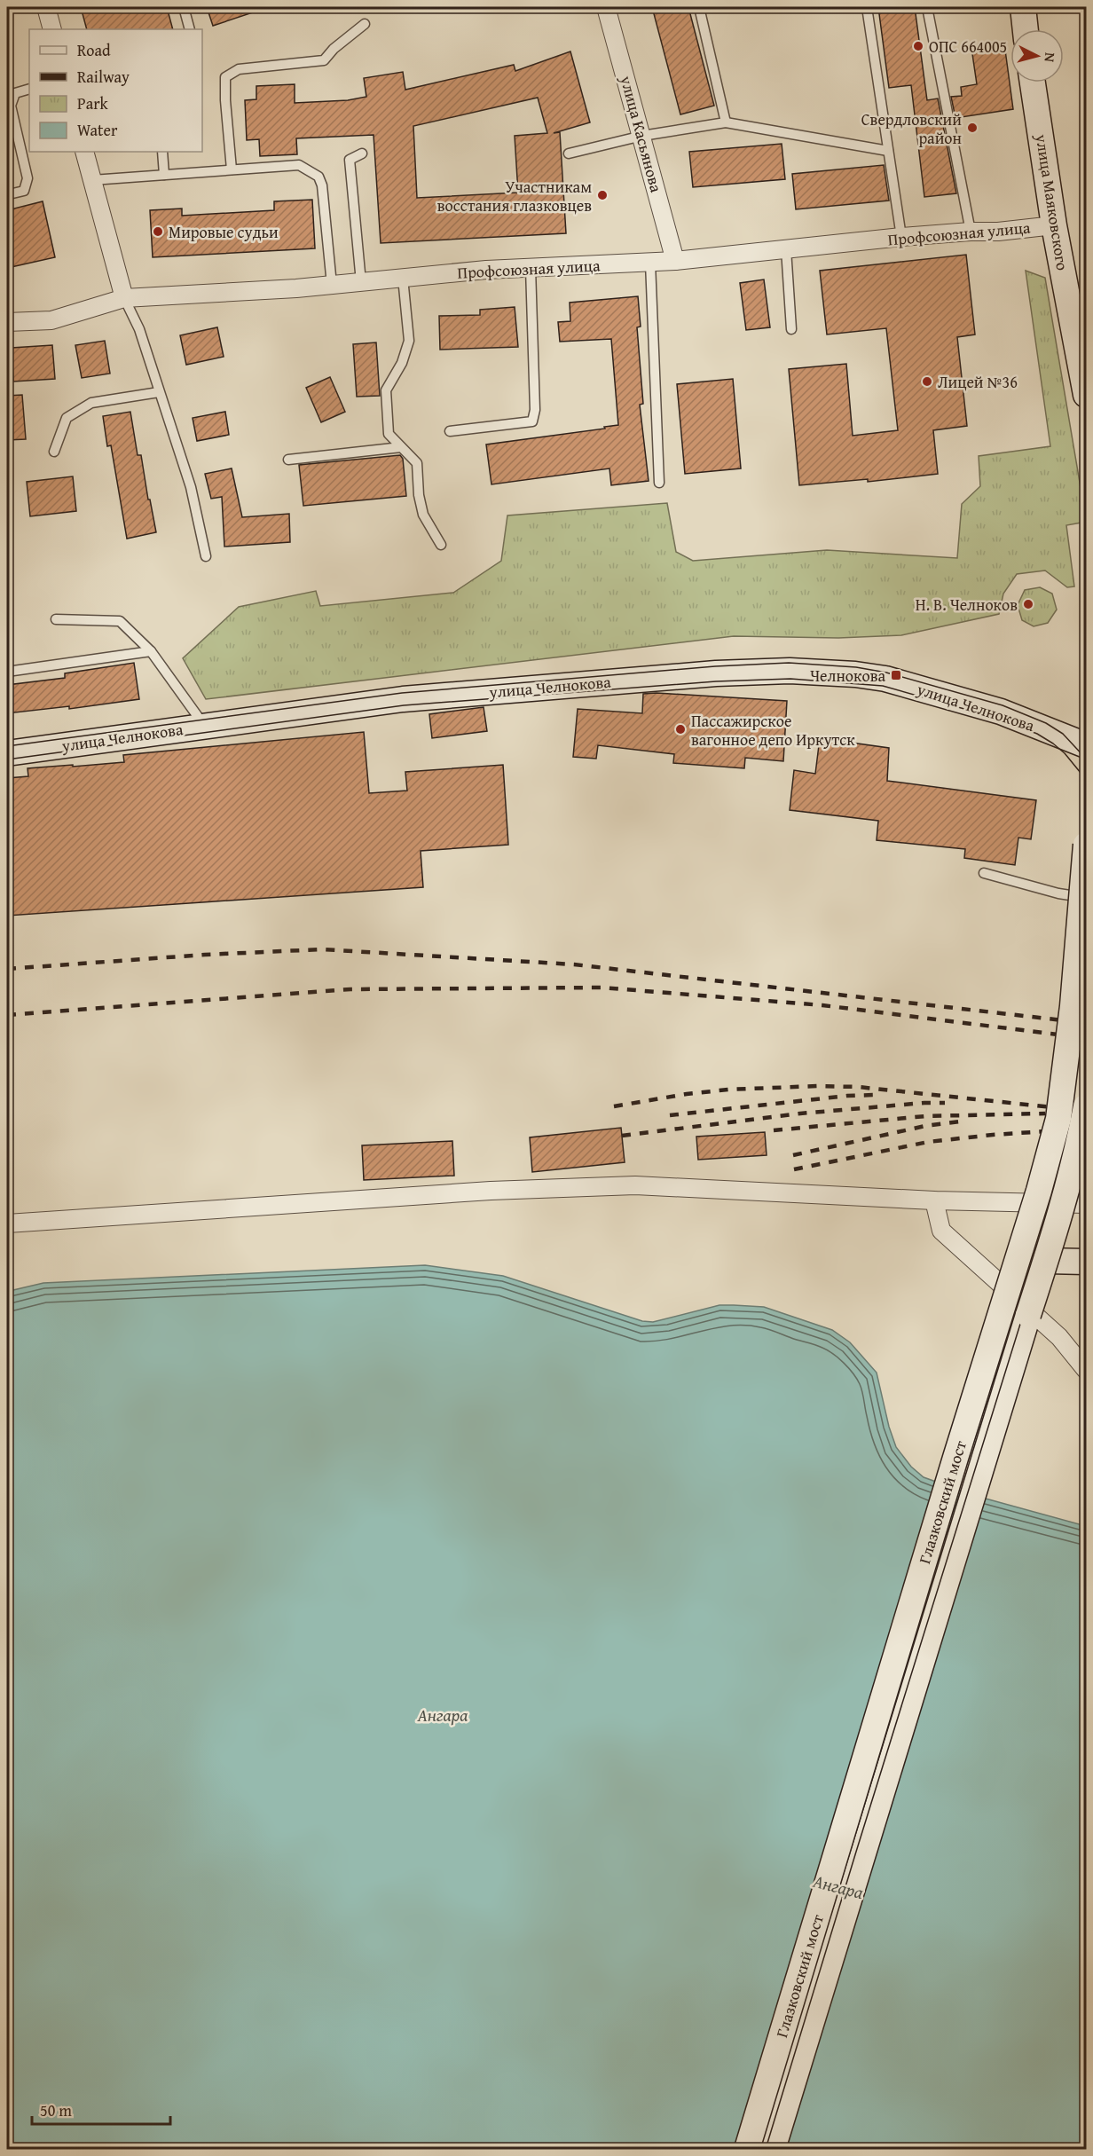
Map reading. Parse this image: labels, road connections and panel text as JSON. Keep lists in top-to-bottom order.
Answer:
{
  "streets": {
    "main road": ["улица Маяковского", "улица Челнокова", "Глазковский мост"],
    "street": ["улица Касьянова", "Профсоюзная улица"]
  },
  "crossings": [
    ["улица Касьянова", "Профсоюзная улица"],
    ["улица Маяковского", "Профсоюзная улица"]
  ],
  "water": ["Ангара"],
  "places": {
    "other": [
      "ОПС 664005",
      "Свердловский район",
      "Участникам восстания глазковцев",
      "Мировые судьи",
      "Лицей №36",
      "Н. В. Челноков",
      "Пассажирское вагонное депо Иркутск"
    ],
    "transit": ["Челнокова"]
  },
  "legend": [
    "Road",
    "Railway",
    "Park",
    "Water"
  ],
  "scale_bar": "50 m",
  "north": "right"
}
